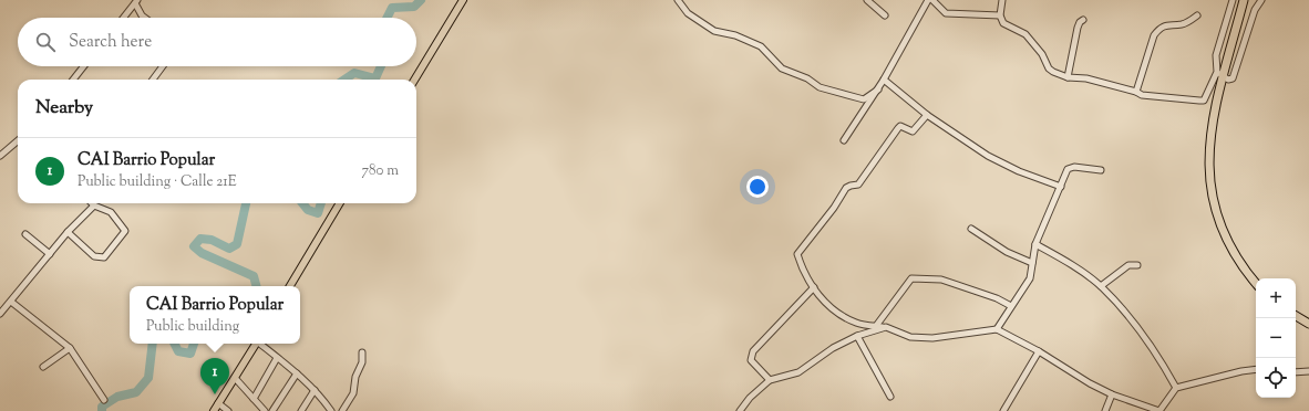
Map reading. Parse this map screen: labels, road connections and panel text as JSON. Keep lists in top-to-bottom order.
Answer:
{
  "page": {
    "search": "Search here",
    "heading": "Nearby",
    "list": [
      {
        "mark": "1",
        "name": "CAI Barrio Popular",
        "note": "Public building · Calle 21E",
        "value": "780 m"
      }
    ],
    "map_buttons": ["+", "−"],
    "popup": ["CAI Barrio Popular", "Public building"],
    "pins": "1"
  }
}
